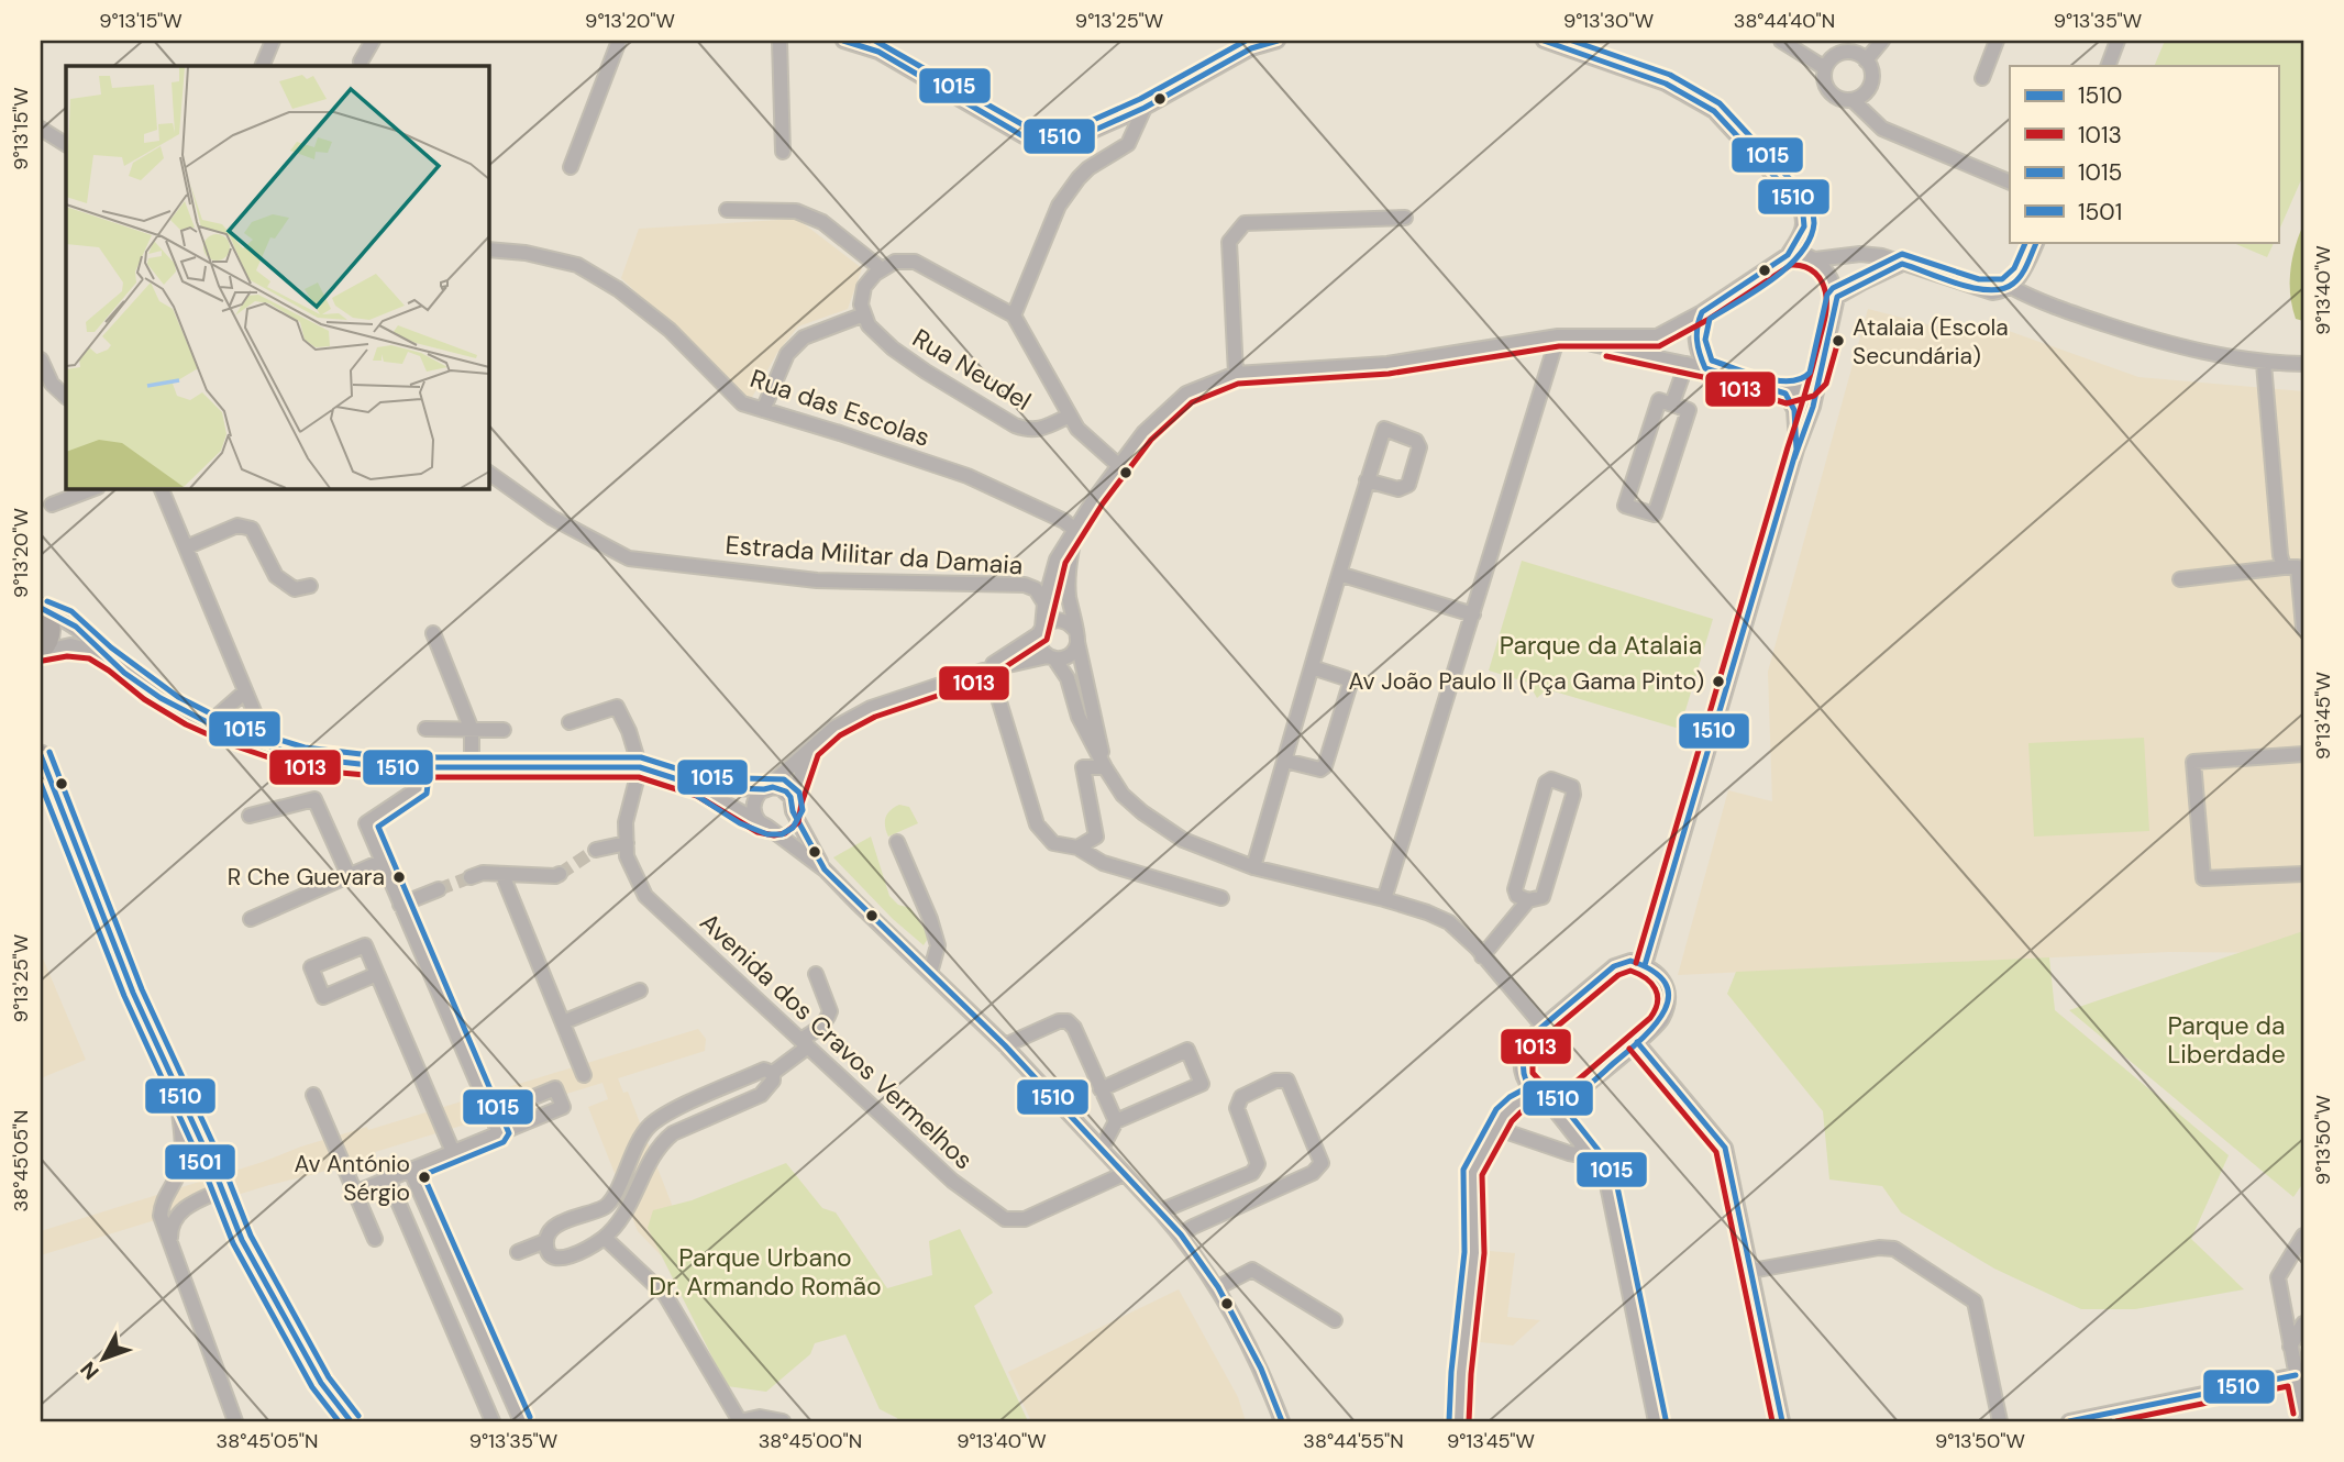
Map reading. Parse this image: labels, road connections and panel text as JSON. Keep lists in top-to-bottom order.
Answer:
{
  "streets": {
    "street": [
      "Rua Neudel",
      "Rua das Escolas",
      "Estrada Militar da Damaia",
      "Avenida dos Cravos Vermelhos"
    ]
  },
  "parks": ["Parque da Atalaia", "Parque da Liberdade", "Parque Urbano Dr. Armando Romão"],
  "places": [
    "Atalaia (Escola Secundária)",
    "Av João Paulo II (Pça Gama Pinto)",
    "R Che Guevara",
    "Av António Sérgio"
  ],
  "lines": [
    "transit line 1510",
    "transit line 1015",
    "transit line 1013",
    "transit line 1501"
  ],
  "legend": [
    "1510",
    "1013",
    "1015",
    "1501"
  ],
  "north": "bottom left",
  "coordinates": [
    "9°13'15\"W",
    "9°13'20\"W",
    "9°13'25\"W",
    "9°13'30\"W",
    "38°44'40\"N",
    "9°13'35\"W",
    "9°13'40\"W",
    "9°13'45\"W",
    "9°13'50\"W",
    "38°45'05\"N",
    "38°45'00\"N",
    "38°44'55\"N"
  ]
}
